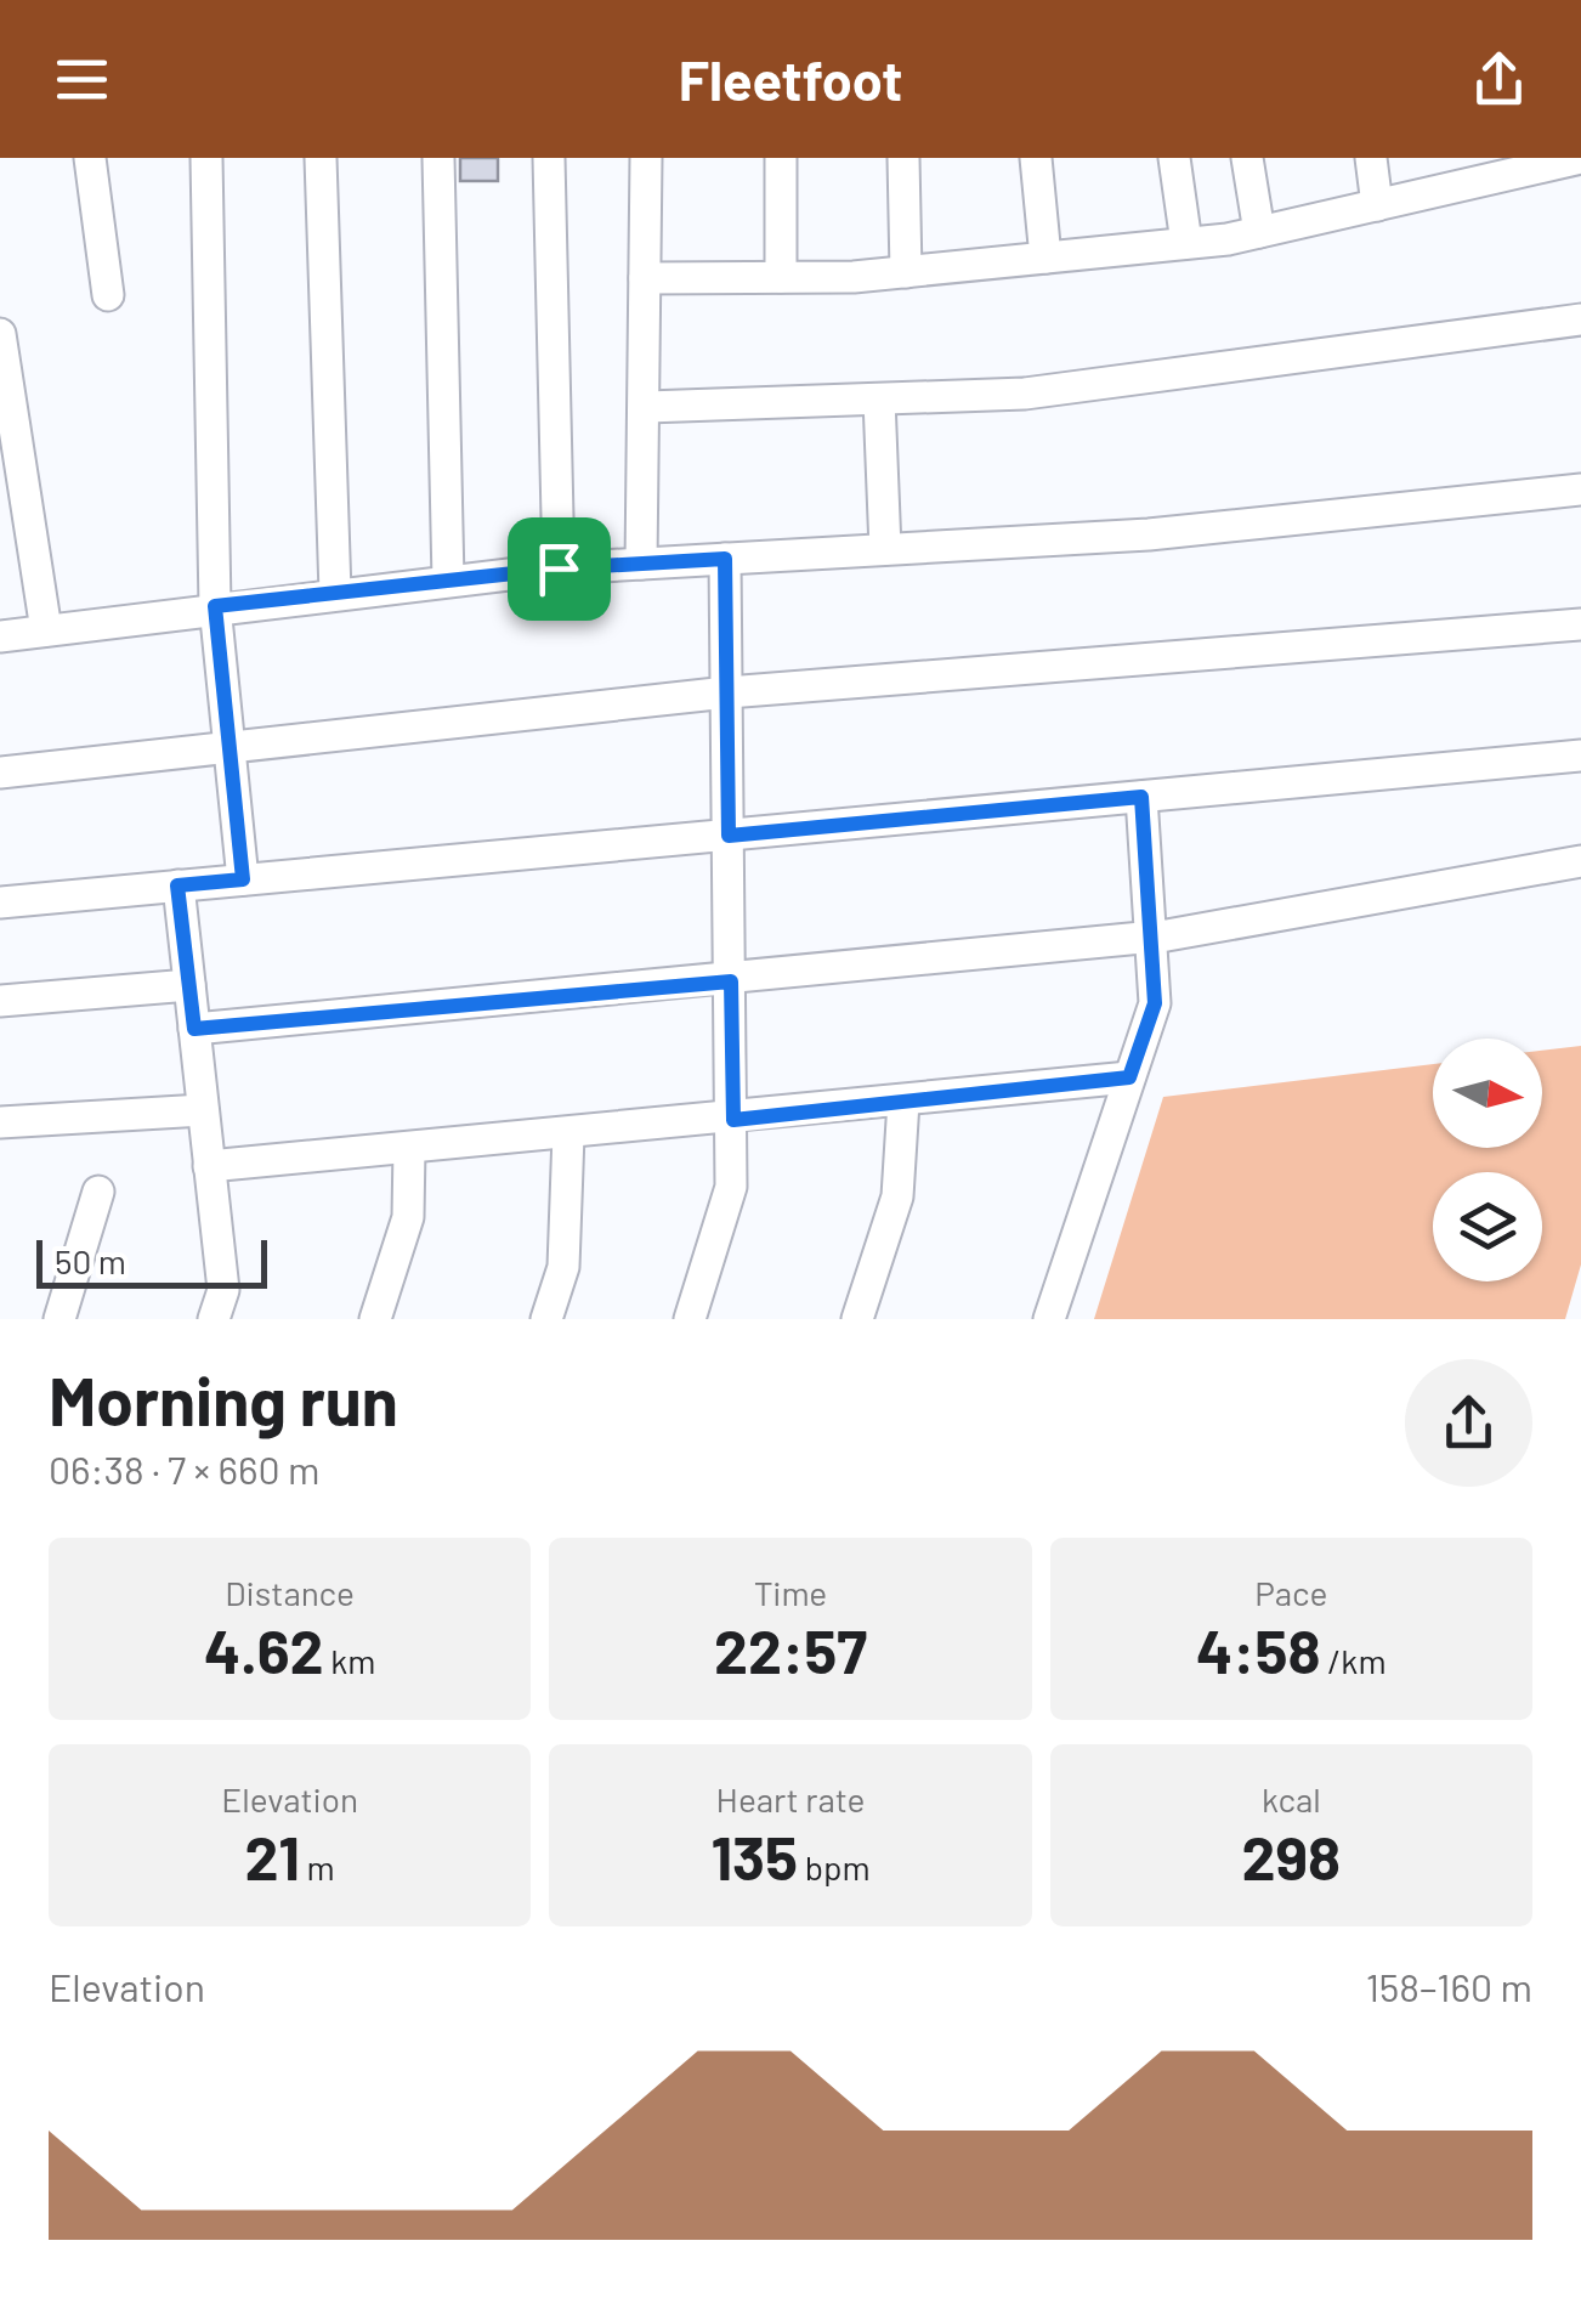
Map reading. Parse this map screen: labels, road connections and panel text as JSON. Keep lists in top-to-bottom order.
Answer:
{
  "scale_bar": "50 m",
  "north": "right",
  "page": {
    "header": "Fleetfoot",
    "scale": "50 m",
    "heading": ["Morning run", "06:38 · 7 × 660 m"],
    "stats": [
      ["Distance", "4.62 km"],
      ["Time", "22:57"],
      ["Pace", "4:58 /km"],
      ["Elevation", "21 m"],
      ["Heart rate", "135 bpm"],
      ["kcal", "298"]
    ],
    "chart": ["Elevation", "158–160 m"]
  }
}
